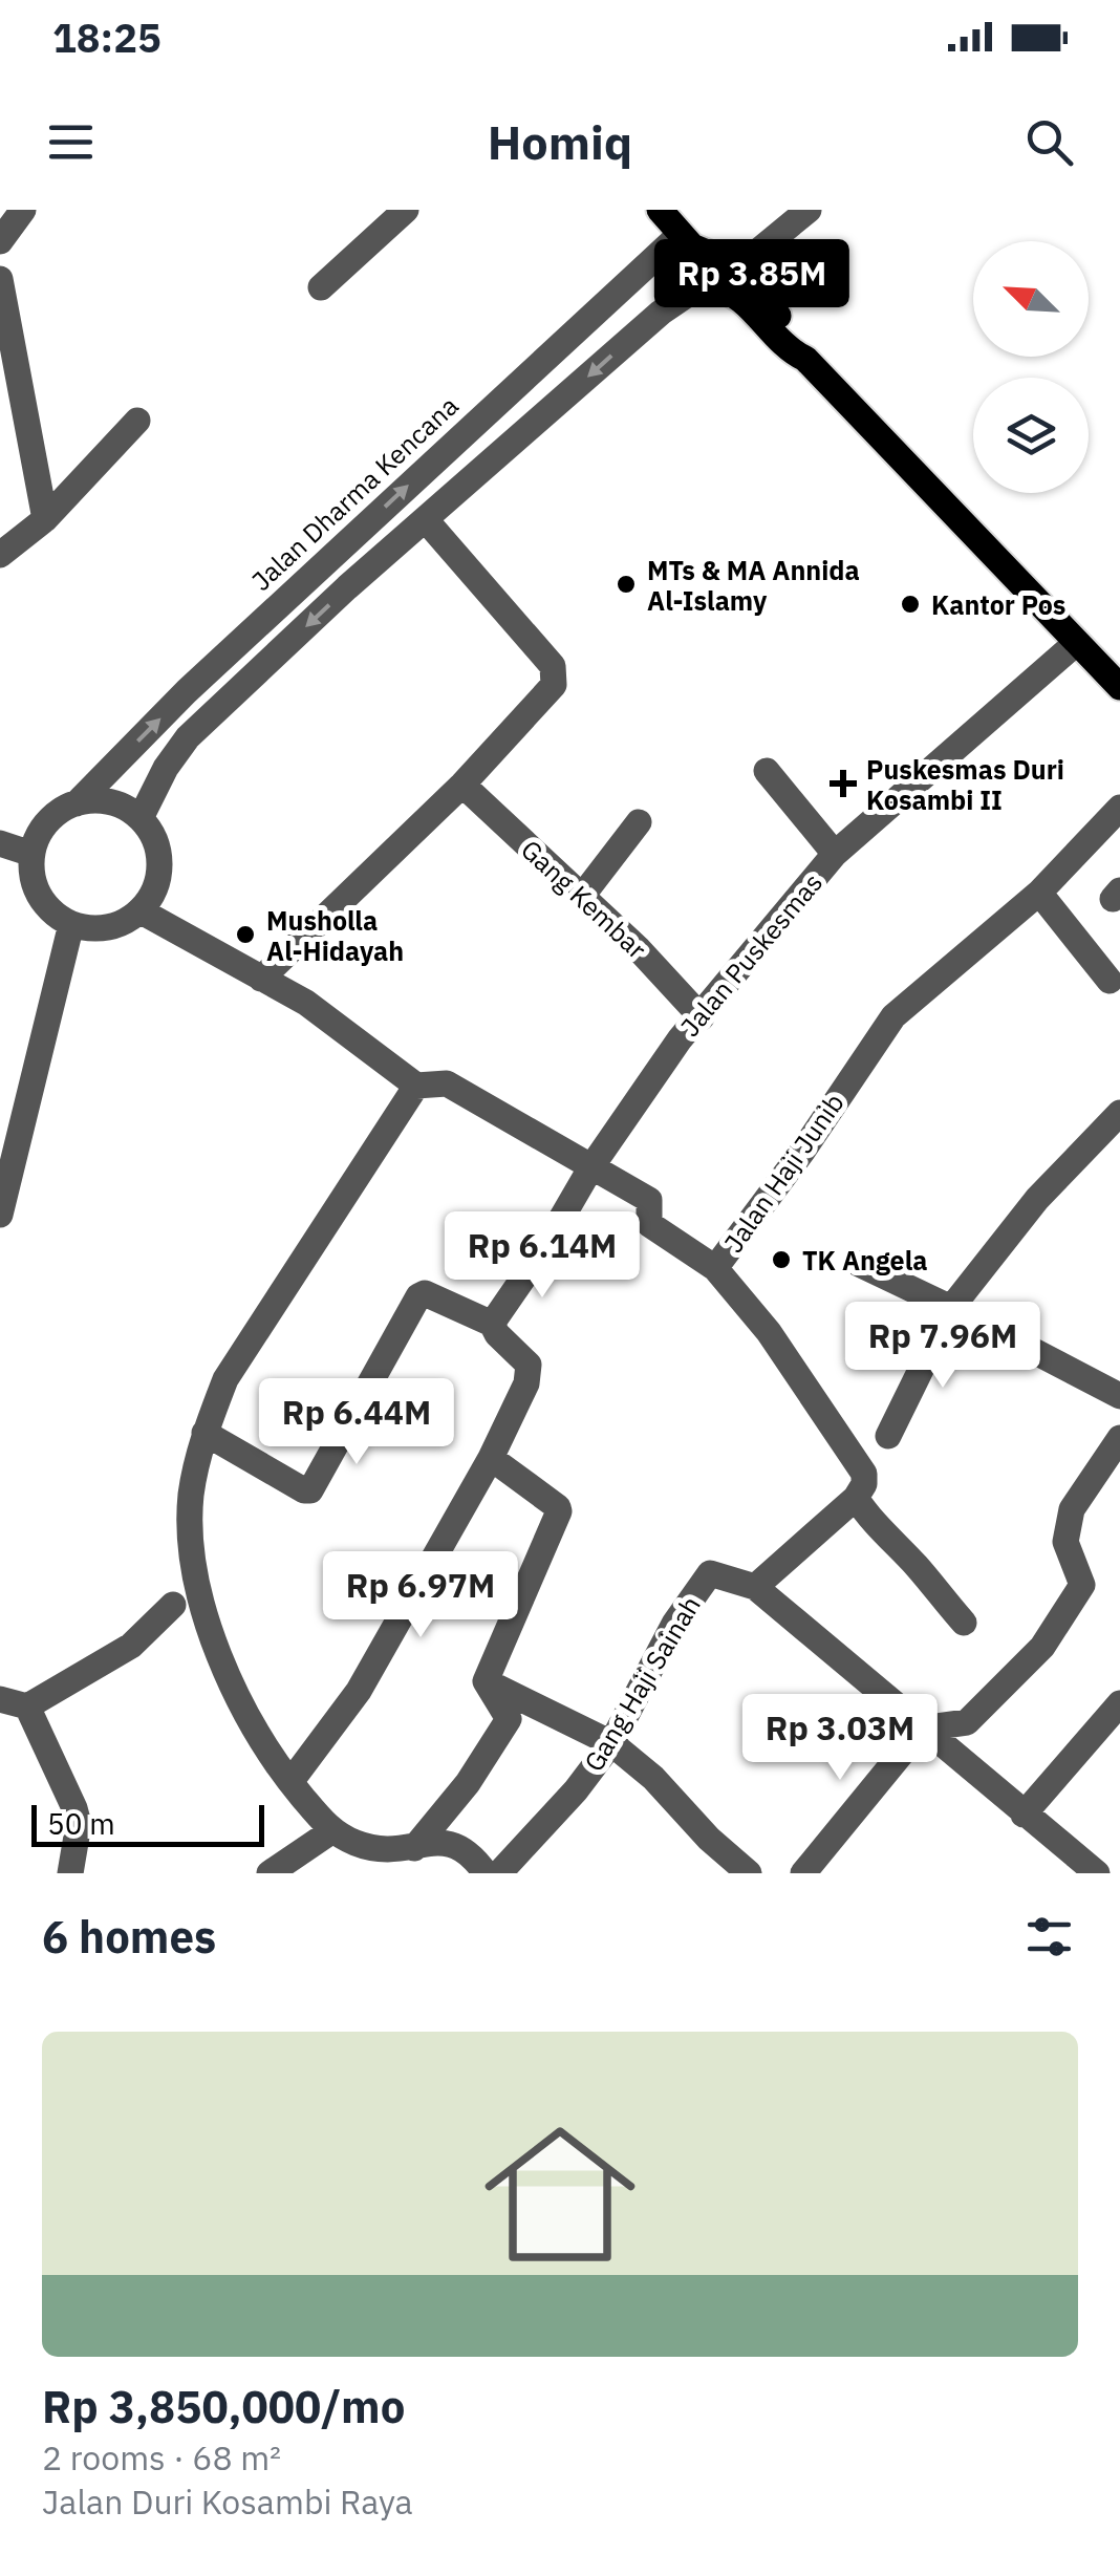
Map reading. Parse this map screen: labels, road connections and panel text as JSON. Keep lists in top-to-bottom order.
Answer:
{
  "streets": {
    "street": [
      "Jalan Dharma Kencana",
      "Gang Kembar",
      "Jalan Puskesmas",
      "Jalan Haji Junib",
      "Gang Haji Sainah"
    ]
  },
  "crossings": [
    ["Gang Kembar", "Jalan Puskesmas"]
  ],
  "places": {
    "other": [
      "MTs & MA Annida Al-Islamy",
      "Kantor Pos",
      "Musholla Al-Hidayah",
      "TK Angela"
    ],
    "health": ["Puskesmas Duri Kosambi II"]
  },
  "scale_bar": "50 m",
  "north": "top left",
  "page": {
    "status": "18:25",
    "header": "Homiq",
    "price": [
      "Rp 3.85M",
      "Rp 6.14M",
      "Rp 7.96M",
      "Rp 6.44M",
      "Rp 6.97M",
      "Rp 3.03M"
    ],
    "scale": "50 m",
    "heading": "6 homes",
    "list": [
      {
        "name": "Rp 3,850,000/mo",
        "note": "2 rooms · 68 m² · Jalan Duri Kosambi Raya"
      }
    ]
  }
}
